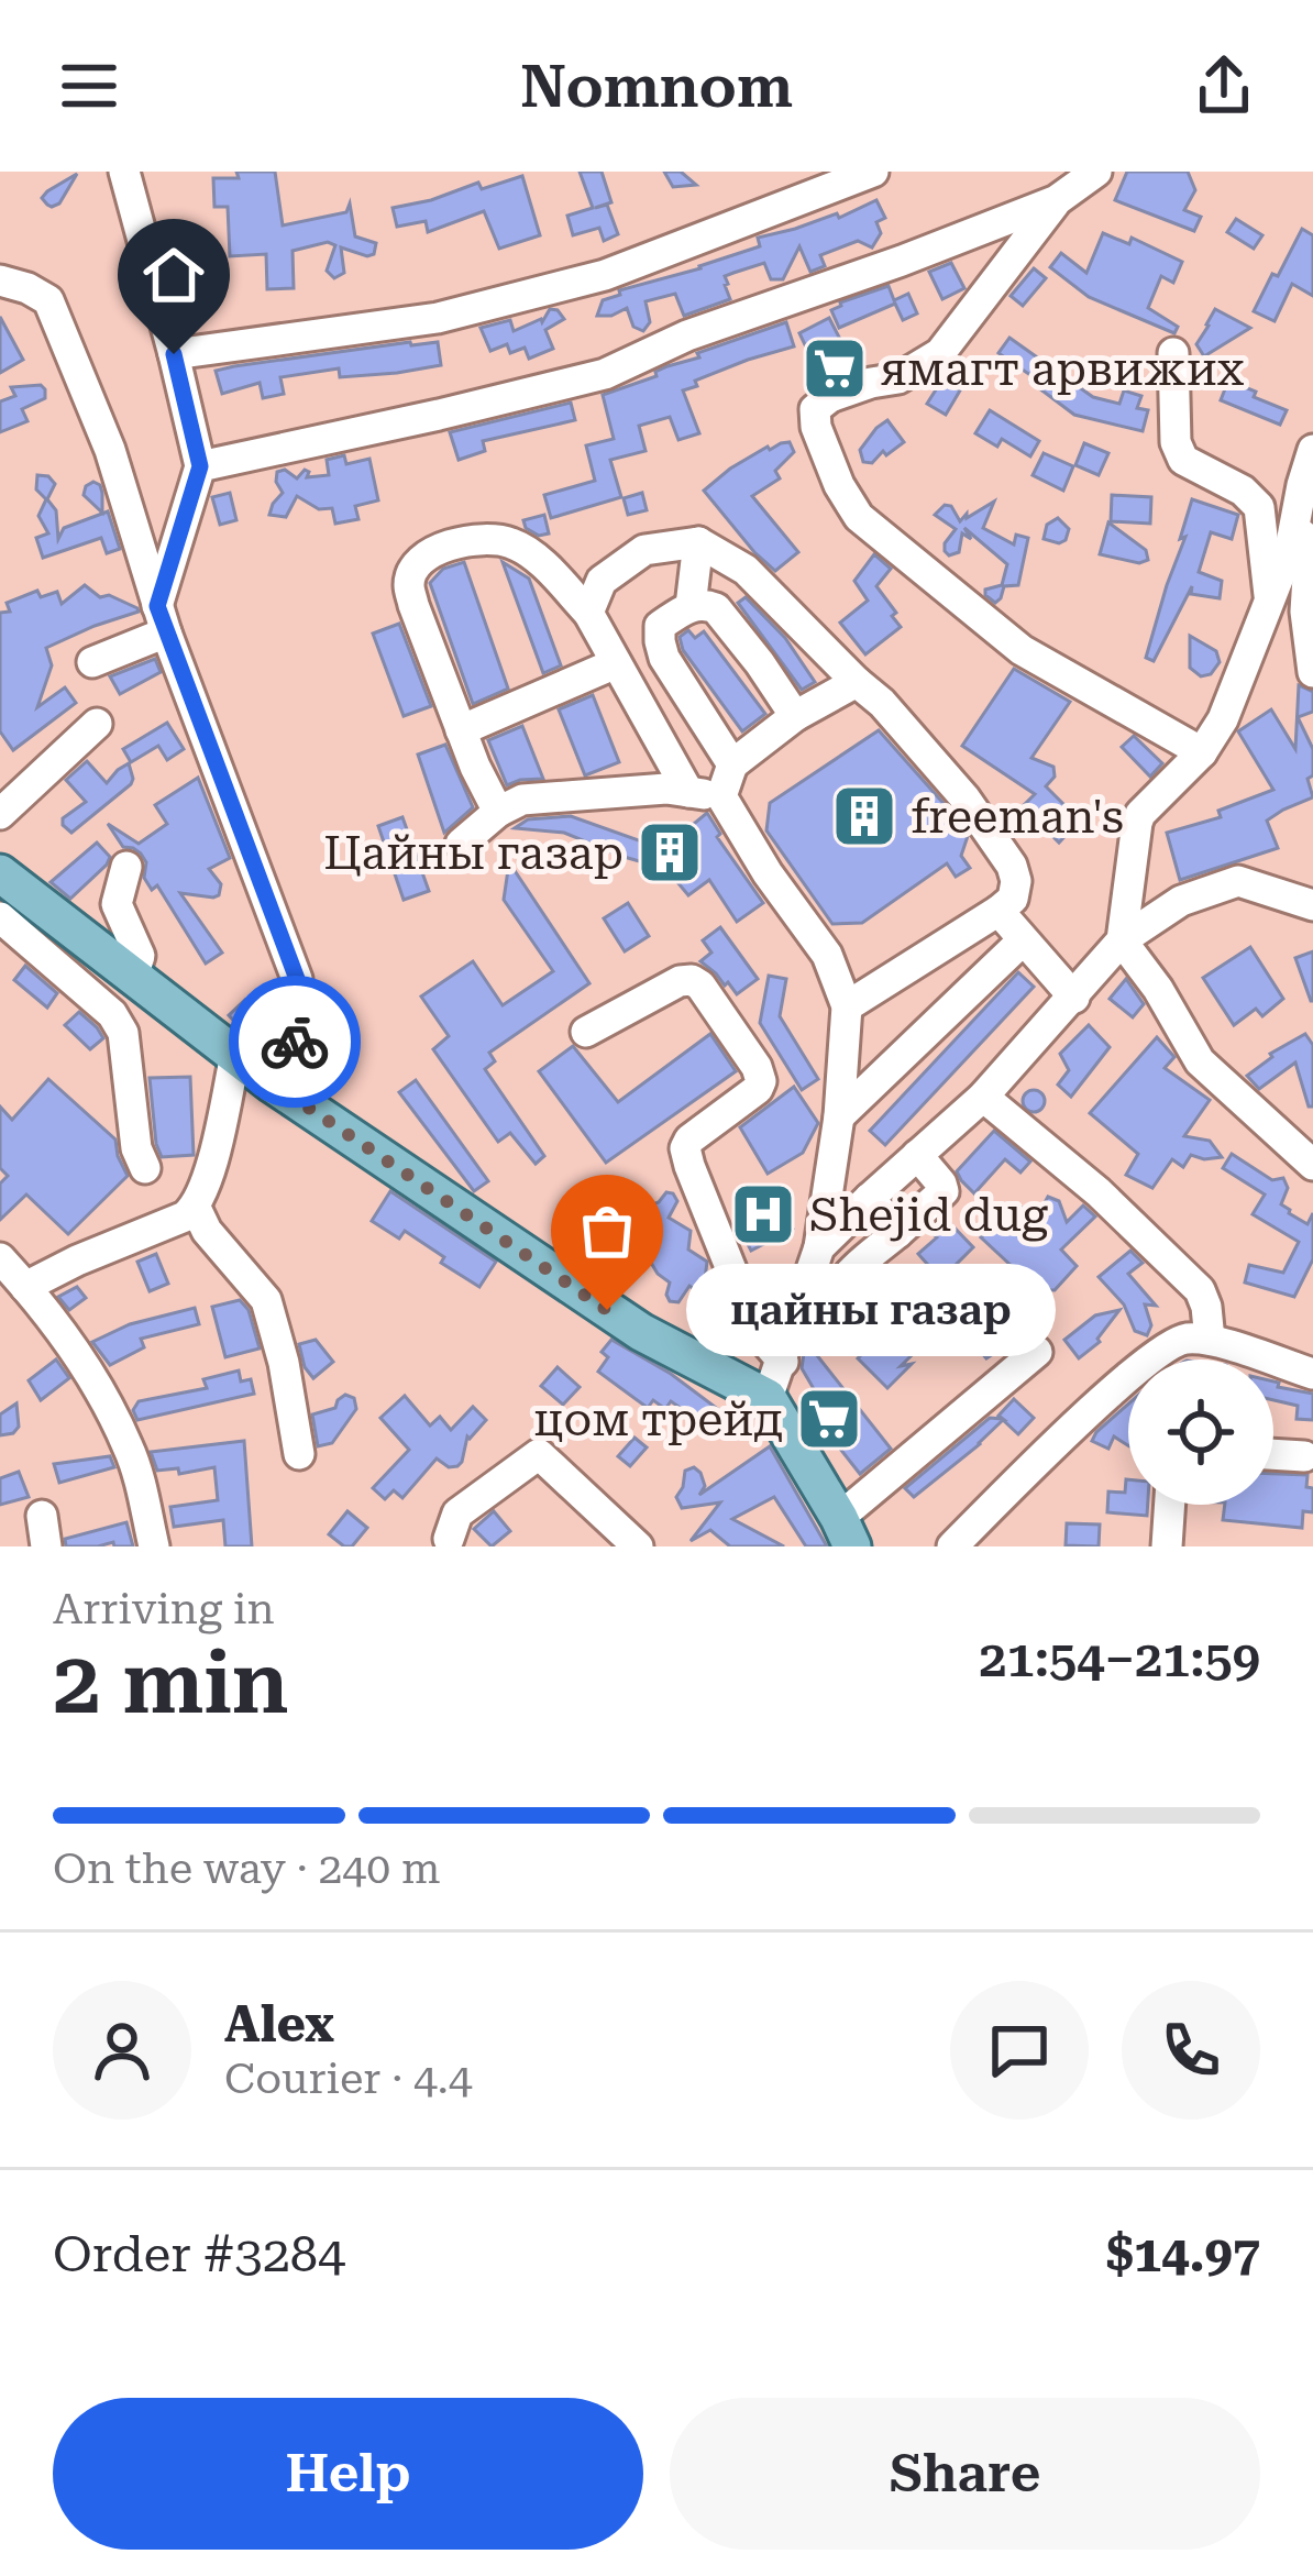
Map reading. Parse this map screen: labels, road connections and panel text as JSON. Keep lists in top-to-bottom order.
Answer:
{
  "places": {
    "supermarket": ["ямагт арвижих", "цом трейд"],
    "building": ["freeman's", "Цайны газар"],
    "hospital": ["Shejid dug"],
    "other": ["цайны газар"]
  },
  "page": {
    "header": "Nomnom",
    "bubble": "цайны газар",
    "heading": ["2 min", "Arriving in", "21:54–21:59"],
    "panel": [
      "Alex",
      "Courier · 4.4",
      "Order #3284",
      "$14.97"
    ],
    "bar": "On the way · 240 m",
    "buttons": ["Help", "Share"]
  }
}
